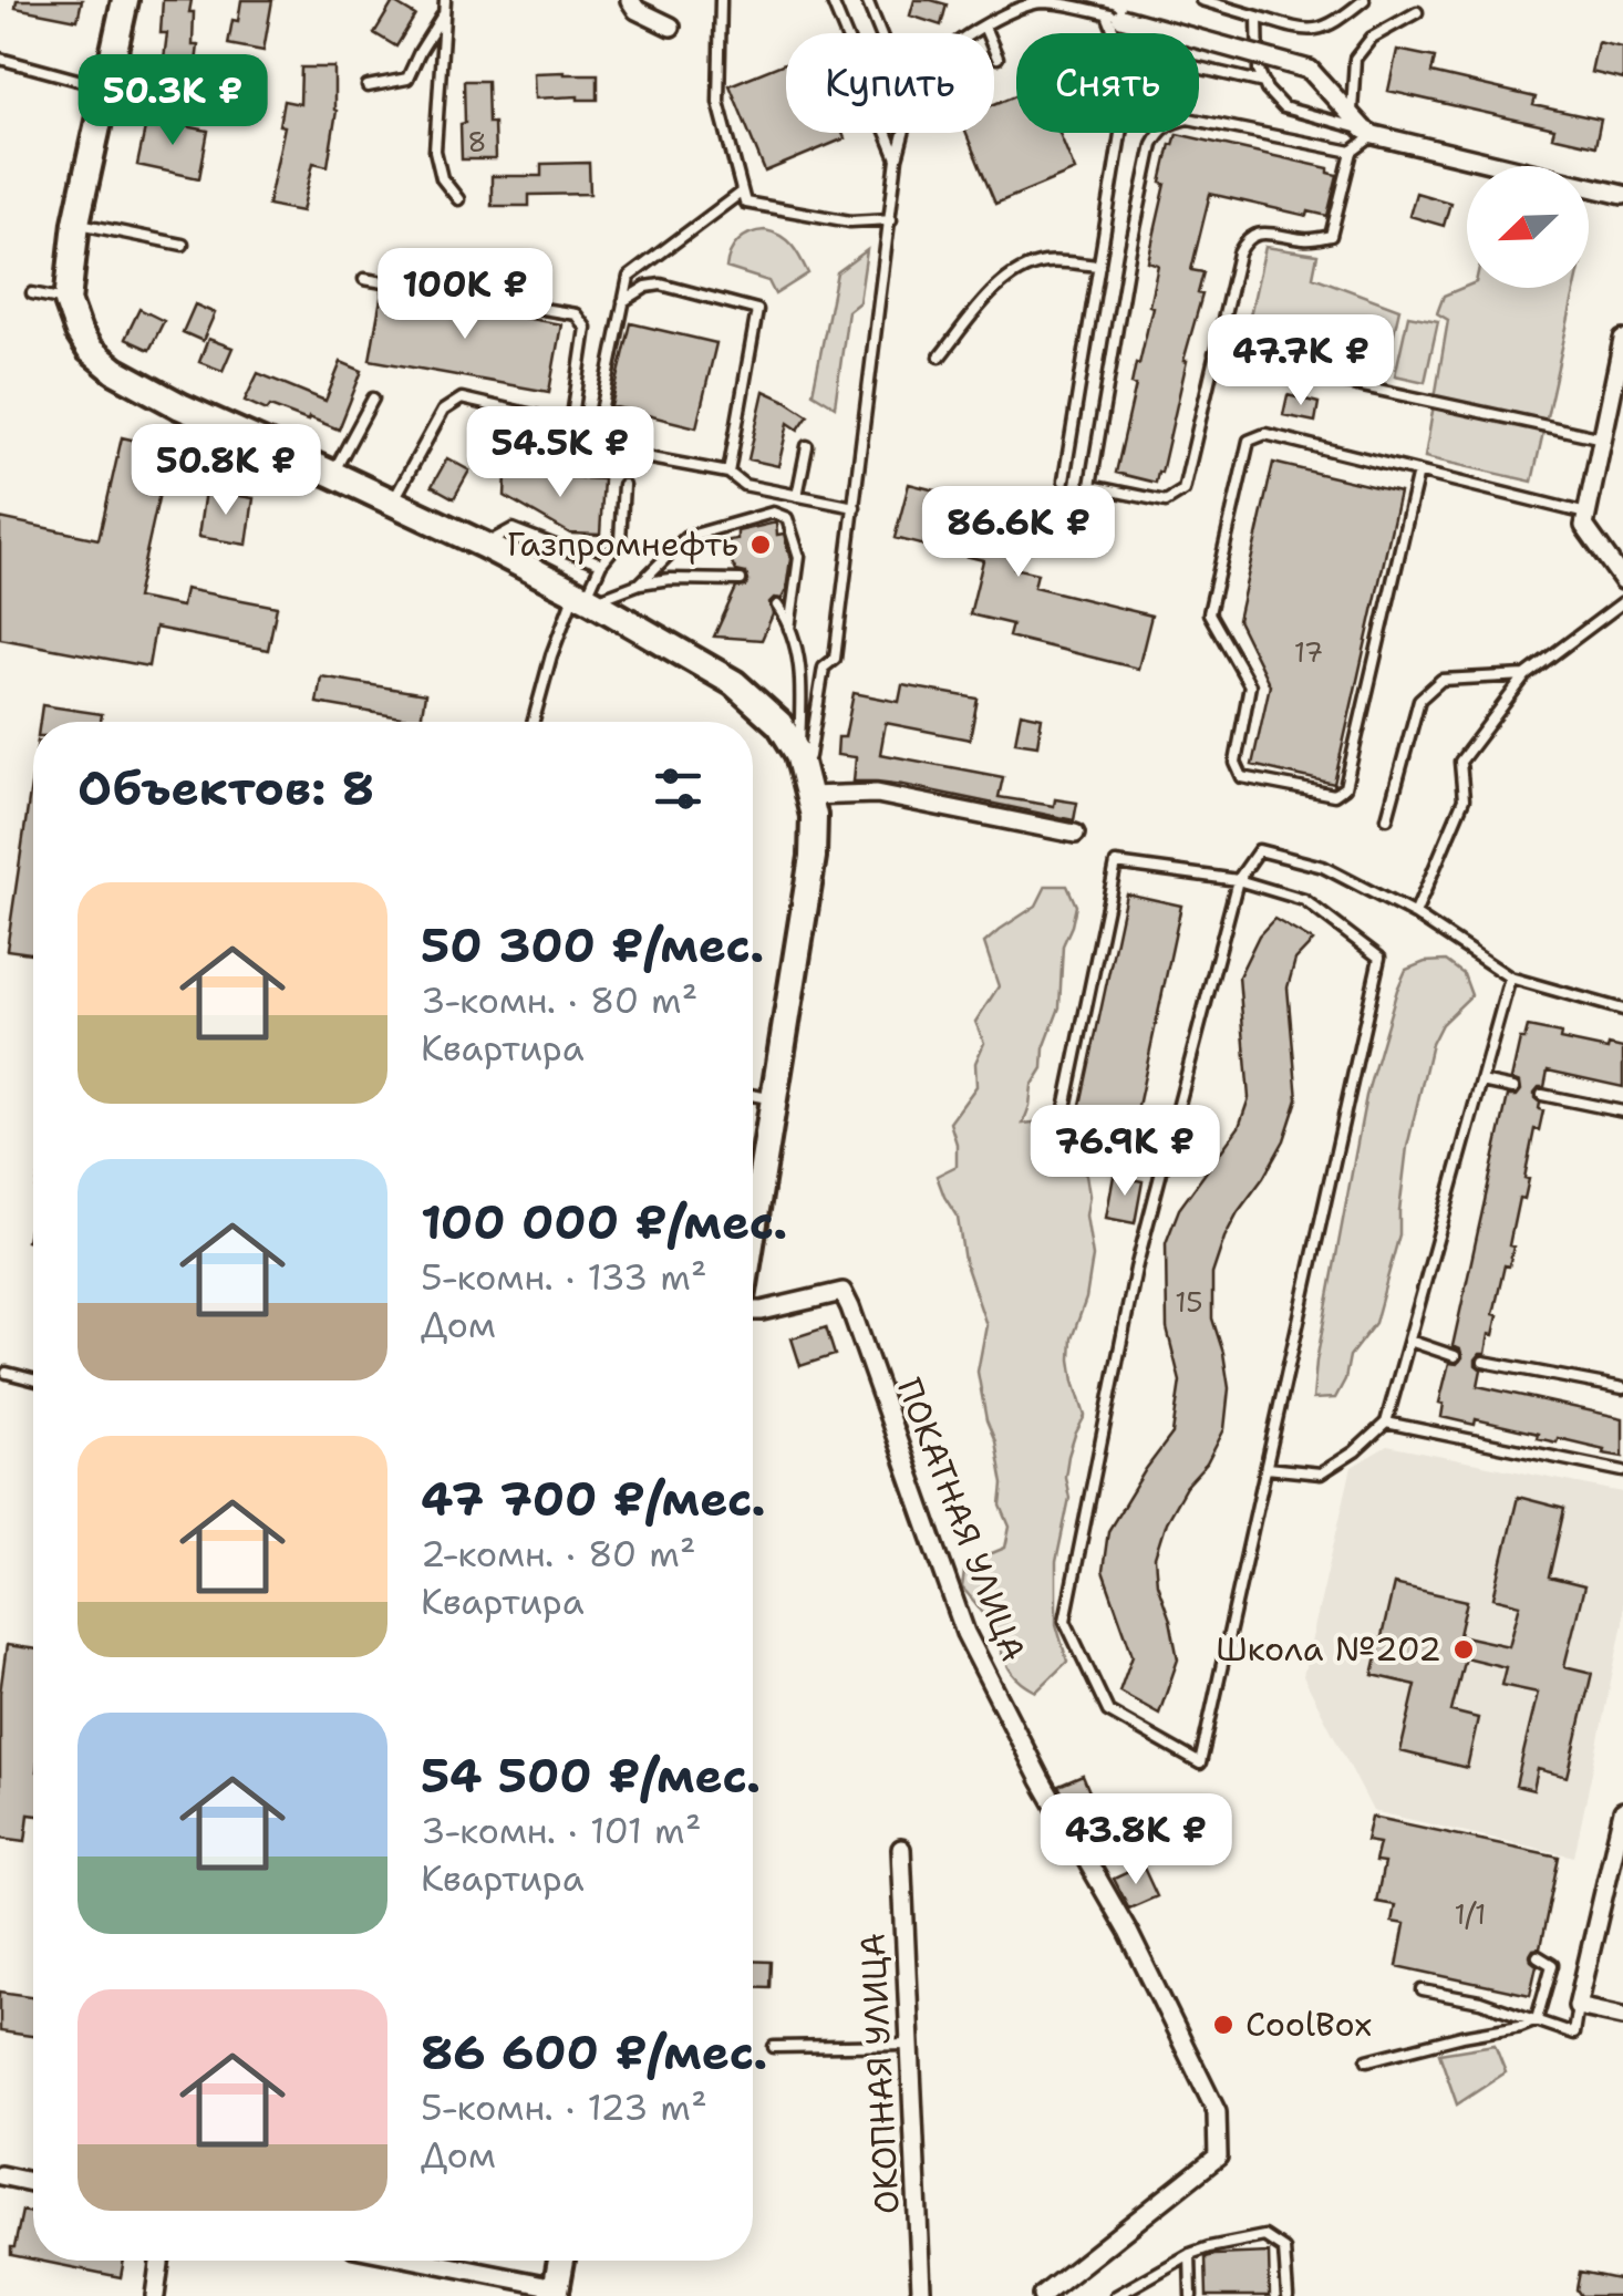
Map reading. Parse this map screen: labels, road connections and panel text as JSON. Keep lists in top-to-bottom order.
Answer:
{
  "streets": {
    "street": ["ПОКАТНАЯ УЛИЦА", "ОКОПНАЯ УЛИЦА"]
  },
  "places": ["Газпромнефть", "Школа №202", "CoolBox"],
  "house_numbers": [
    "8",
    "17",
    "15",
    "1/1"
  ],
  "north": "bottom left",
  "page": {
    "chip": ["Купить", "Снять"],
    "price": [
      "50.3K ₽",
      "100K ₽",
      "47.7K ₽",
      "54.5K ₽",
      "50.8K ₽",
      "86.6K ₽",
      "76.9K ₽",
      "43.8K ₽"
    ],
    "heading": "Объектов: 8",
    "list": [
      {
        "name": "50 300 ₽/мес.",
        "note": "3-комн. · 80 m² · Квартира"
      },
      {
        "name": "100 000 ₽/мес.",
        "note": "5-комн. · 133 m² · Дом"
      },
      {
        "name": "47 700 ₽/мес.",
        "note": "2-комн. · 80 m² · Квартира"
      },
      {
        "name": "54 500 ₽/мес.",
        "note": "3-комн. · 101 m² · Квартира"
      },
      {
        "name": "86 600 ₽/мес.",
        "note": "5-комн. · 123 m² · Дом"
      }
    ]
  }
}
